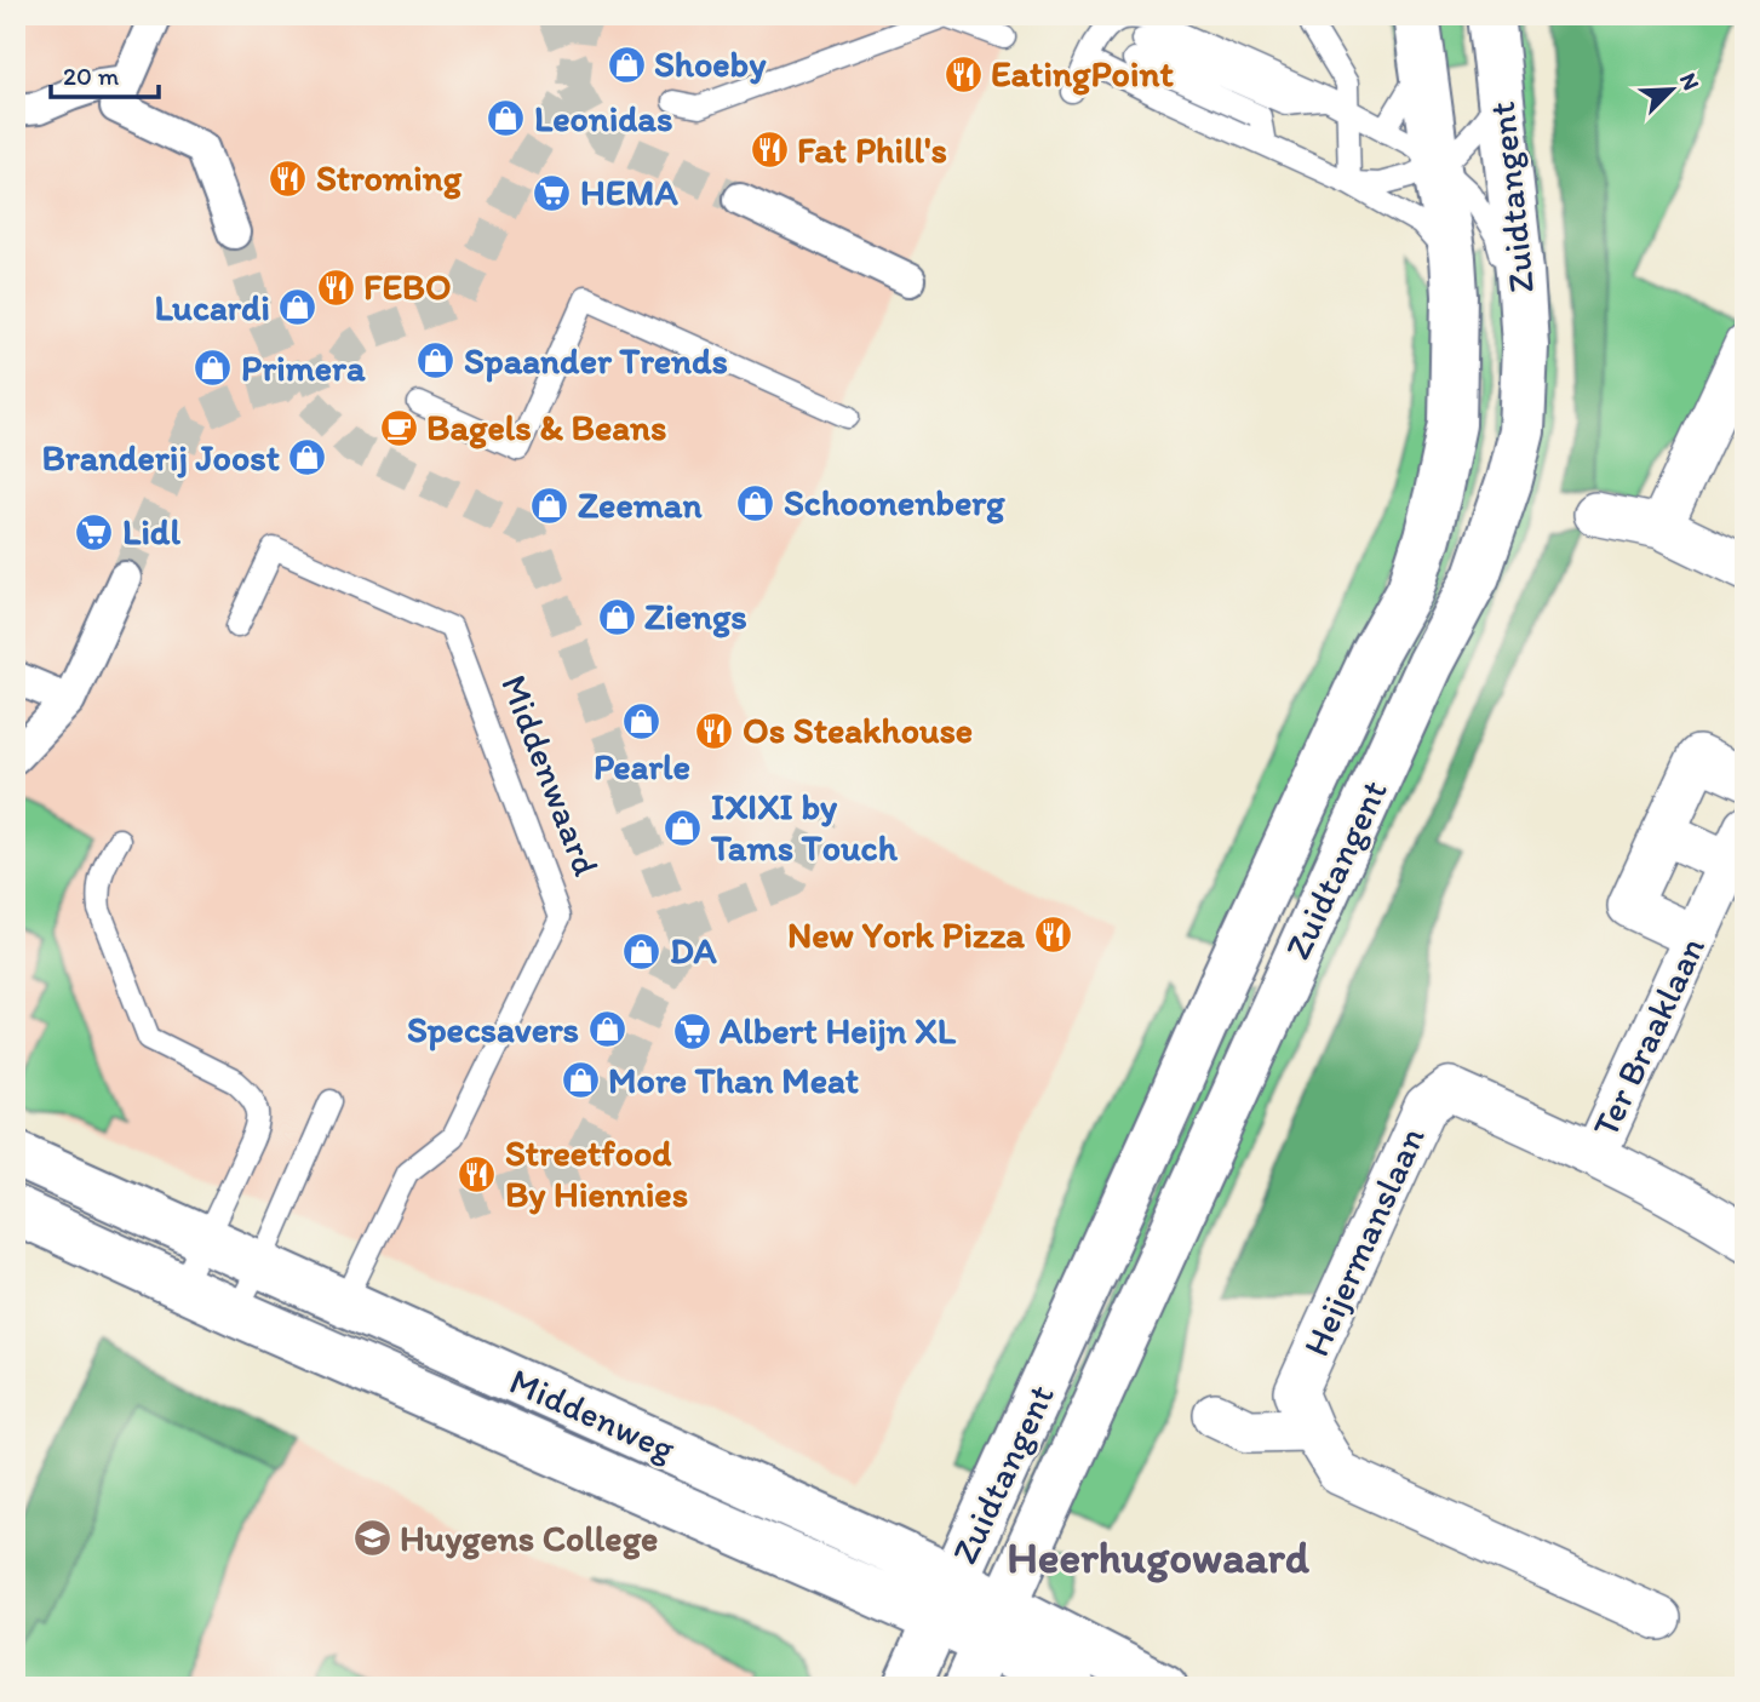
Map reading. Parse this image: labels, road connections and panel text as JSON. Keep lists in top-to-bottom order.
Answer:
{
  "streets": {
    "main road": ["Zuidtangent", "Middenweg"],
    "street": ["Ter Braaklaan", "Heijermanslaan"],
    "lane": ["Middenwaard"]
  },
  "crossings": [
    ["Zuidtangent", "Middenweg"],
    ["Middenwaard", "Middenweg"],
    ["Ter Braaklaan", "Heijermanslaan"]
  ],
  "districts": ["Heerhugowaard"],
  "places": {
    "shop": [
      "Shoeby",
      "Leonidas",
      "Lucardi",
      "Spaander Trends",
      "Primera",
      "Branderij Joost",
      "Schoonenberg",
      "Zeeman",
      "Ziengs",
      "Pearle",
      "IXIXI by Tams Touch",
      "DA",
      "Specsavers",
      "More Than Meat"
    ],
    "restaurant": [
      "EatingPoint",
      "Fat Phill's",
      "Stroming",
      "FEBO",
      "Os Steakhouse",
      "New York Pizza",
      "Streetfood By Hiennies"
    ],
    "supermarket": ["HEMA", "Lidl", "Albert Heijn XL"],
    "cafe": ["Bagels & Beans"],
    "school or university": ["Huygens College"]
  },
  "scale_bar": "20 m",
  "north": "top right"
}
